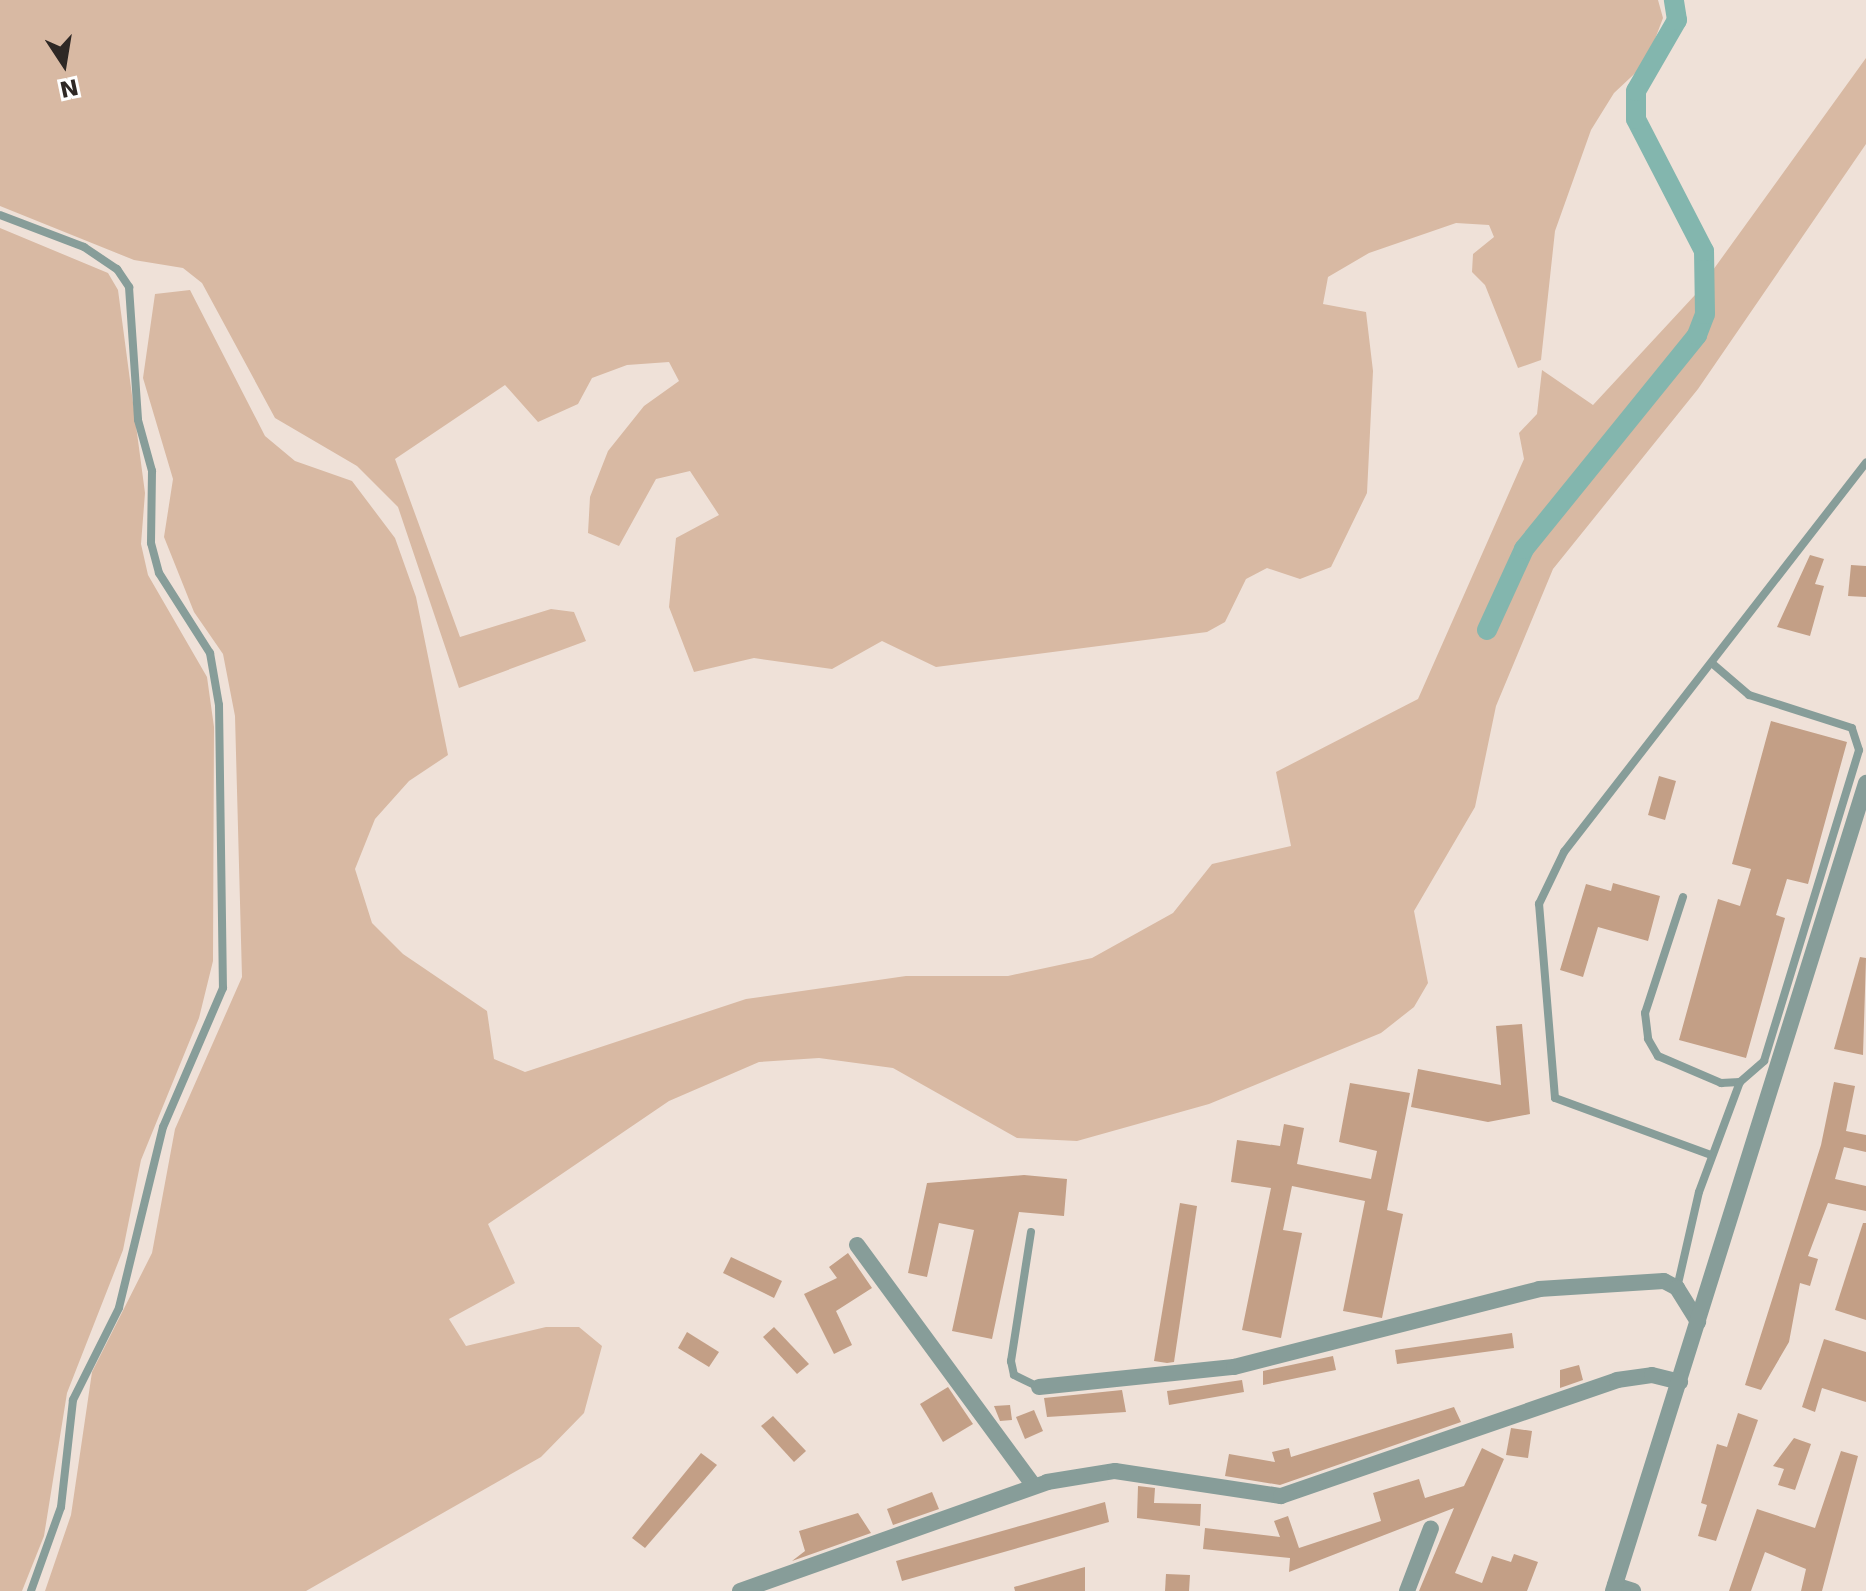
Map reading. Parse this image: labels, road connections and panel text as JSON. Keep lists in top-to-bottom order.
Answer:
{
  "north": "bottom"
}
